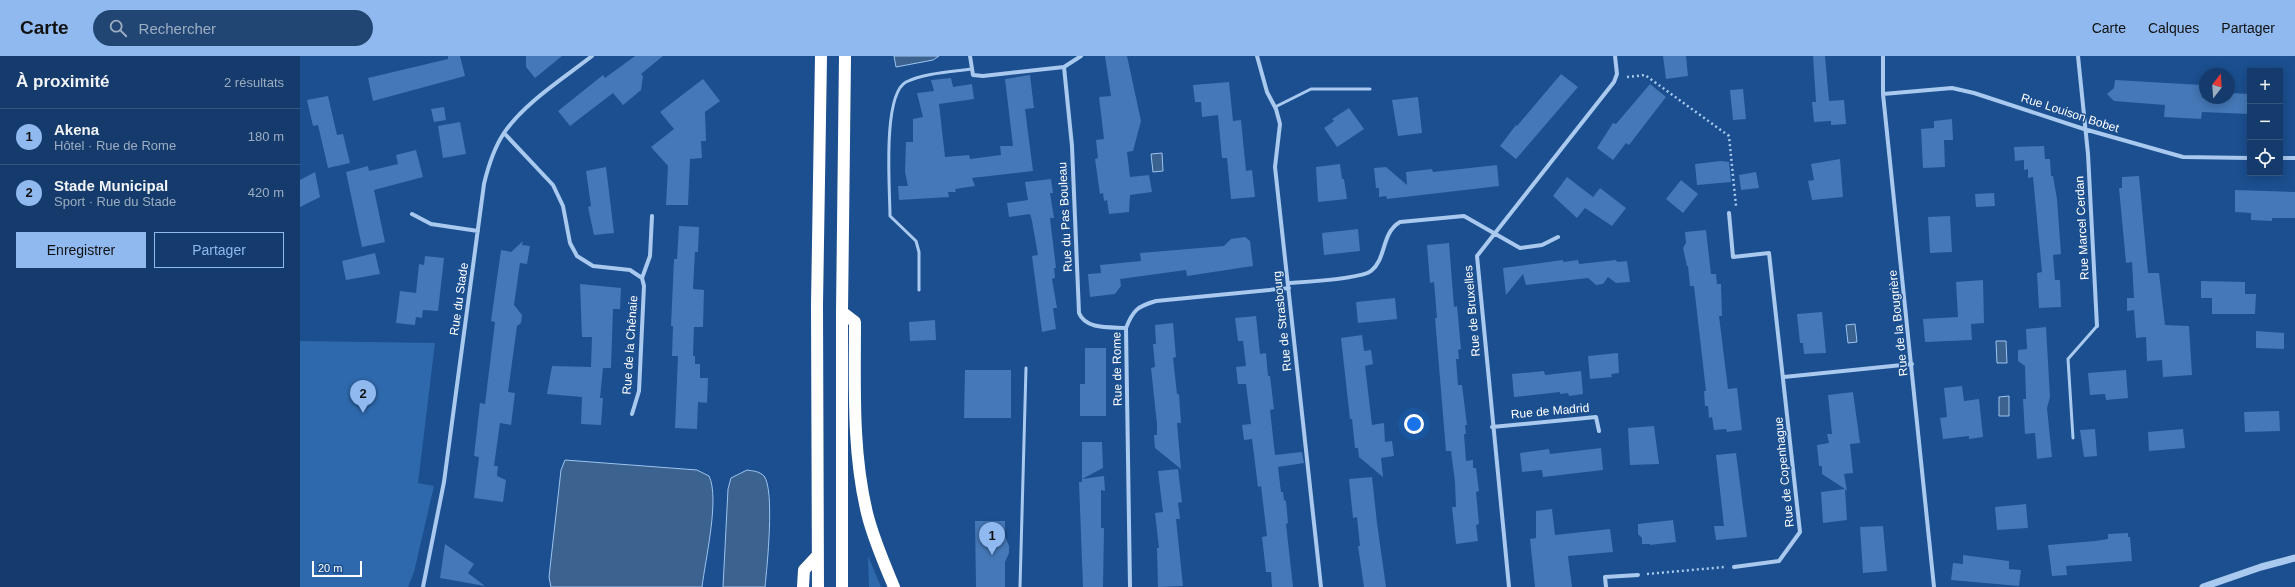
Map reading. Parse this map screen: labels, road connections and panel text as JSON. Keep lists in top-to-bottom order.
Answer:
{
  "streets": {
    "street": [
      "Rue Louison Bobet",
      "Rue du Pas Bouleau",
      "Rue Marcel Cerdan",
      "Rue du Stade",
      "Rue de Bruxelles",
      "Rue de Strasbourg",
      "Rue de la Bougrière",
      "Rue de la Chênaie",
      "Rue de Rome",
      "Rue de Madrid",
      "Rue de Copenhague"
    ]
  },
  "crossings": [
    ["Rue Louison Bobet", "Rue Marcel Cerdan"],
    ["Rue Louison Bobet", "Rue de la Bougrière"],
    ["Rue du Pas Bouleau", "Rue de Rome"],
    ["Rue de Bruxelles", "Rue de Rome"],
    ["Rue de Bruxelles", "Rue de Madrid"],
    ["Rue de Strasbourg", "Rue de Rome"]
  ],
  "scale_bar": "20 m",
  "north": "top",
  "page": {
    "header": "Carte",
    "search": "Rechercher",
    "nav": ["Carte", "Calques", "Partager"],
    "heading": ["À proximité", "2 résultats"],
    "map_buttons": ["+", "−"],
    "list": [
      {
        "mark": "1",
        "name": "Akena",
        "note": "Hôtel · Rue de Rome",
        "value": "180 m"
      },
      {
        "mark": "2",
        "name": "Stade Municipal",
        "note": "Sport · Rue du Stade",
        "value": "420 m"
      }
    ],
    "buttons": ["Enregistrer", "Partager"],
    "pins": ["2", "1"],
    "scale": "20 m"
  }
}
